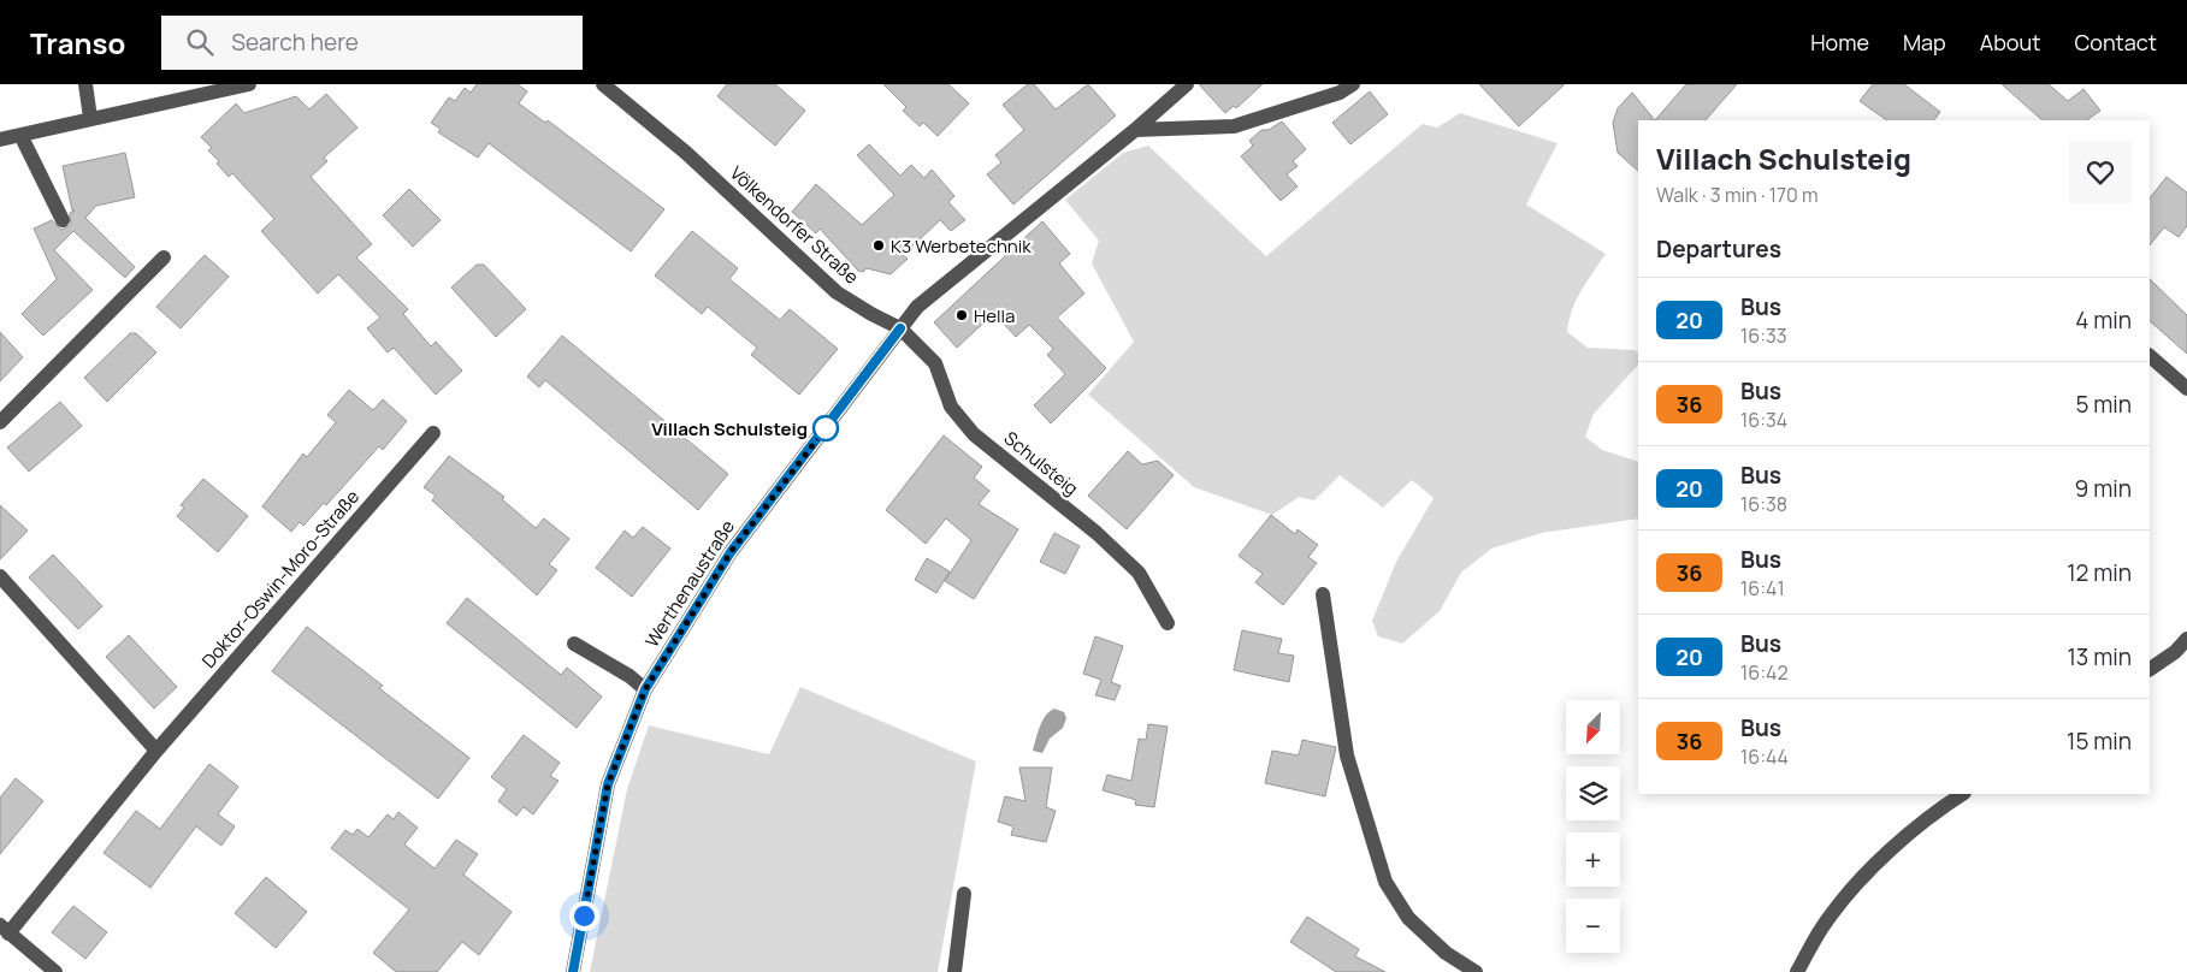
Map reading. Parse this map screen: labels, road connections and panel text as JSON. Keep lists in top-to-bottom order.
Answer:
{
  "streets": {
    "street": [
      "Völkendorfer Straße",
      "Schulsteig",
      "Doktor-Oswin-Moro-Straße",
      "Werthenaustraße"
    ]
  },
  "crossings": [
    ["Völkendorfer Straße", "Schulsteig"],
    ["Völkendorfer Straße", "Werthenaustraße"],
    ["Schulsteig", "Werthenaustraße"]
  ],
  "places": ["K3 Werbetechnik", "Hella", "Villach Schulsteig"],
  "lines": ["bus line 20"],
  "north": "bottom left",
  "page": {
    "header": "Transo",
    "search": "Search here",
    "nav": [
      "Home",
      "Map",
      "About",
      "Contact"
    ],
    "heading": [
      ["Villach Schulsteig", "Walk · 3 min · 170 m"],
      "Departures"
    ],
    "list": [
      {
        "mark": "20",
        "name": "Bus",
        "note": "16:33",
        "value": "4 min"
      },
      {
        "mark": "36",
        "name": "Bus",
        "note": "16:34",
        "value": "5 min"
      },
      {
        "mark": "20",
        "name": "Bus",
        "note": "16:38",
        "value": "9 min"
      },
      {
        "mark": "36",
        "name": "Bus",
        "note": "16:41",
        "value": "12 min"
      },
      {
        "mark": "20",
        "name": "Bus",
        "note": "16:42",
        "value": "13 min"
      },
      {
        "mark": "36",
        "name": "Bus",
        "note": "16:44",
        "value": "15 min"
      }
    ],
    "map_buttons": ["+", "−"]
  }
}
